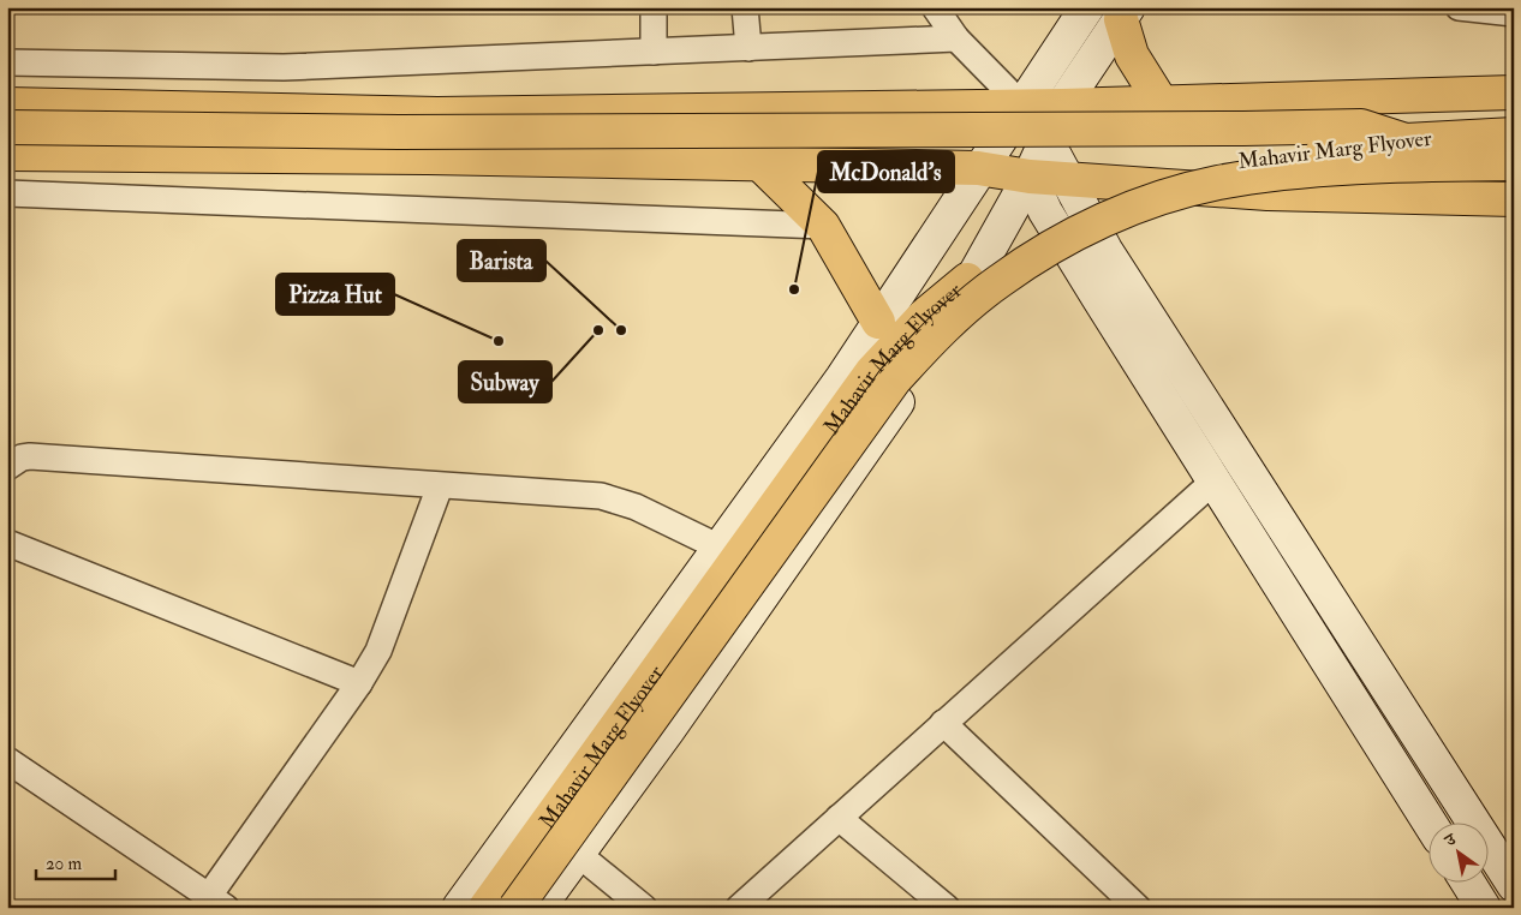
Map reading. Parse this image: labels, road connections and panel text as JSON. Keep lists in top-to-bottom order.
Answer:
{
  "streets": {
    "main road": ["Mahavir Marg Flyover"]
  },
  "places": [
    "McDonald's",
    "Subway",
    "Barista",
    "Pizza Hut"
  ],
  "scale_bar": "20 m",
  "north": "top left"
}
